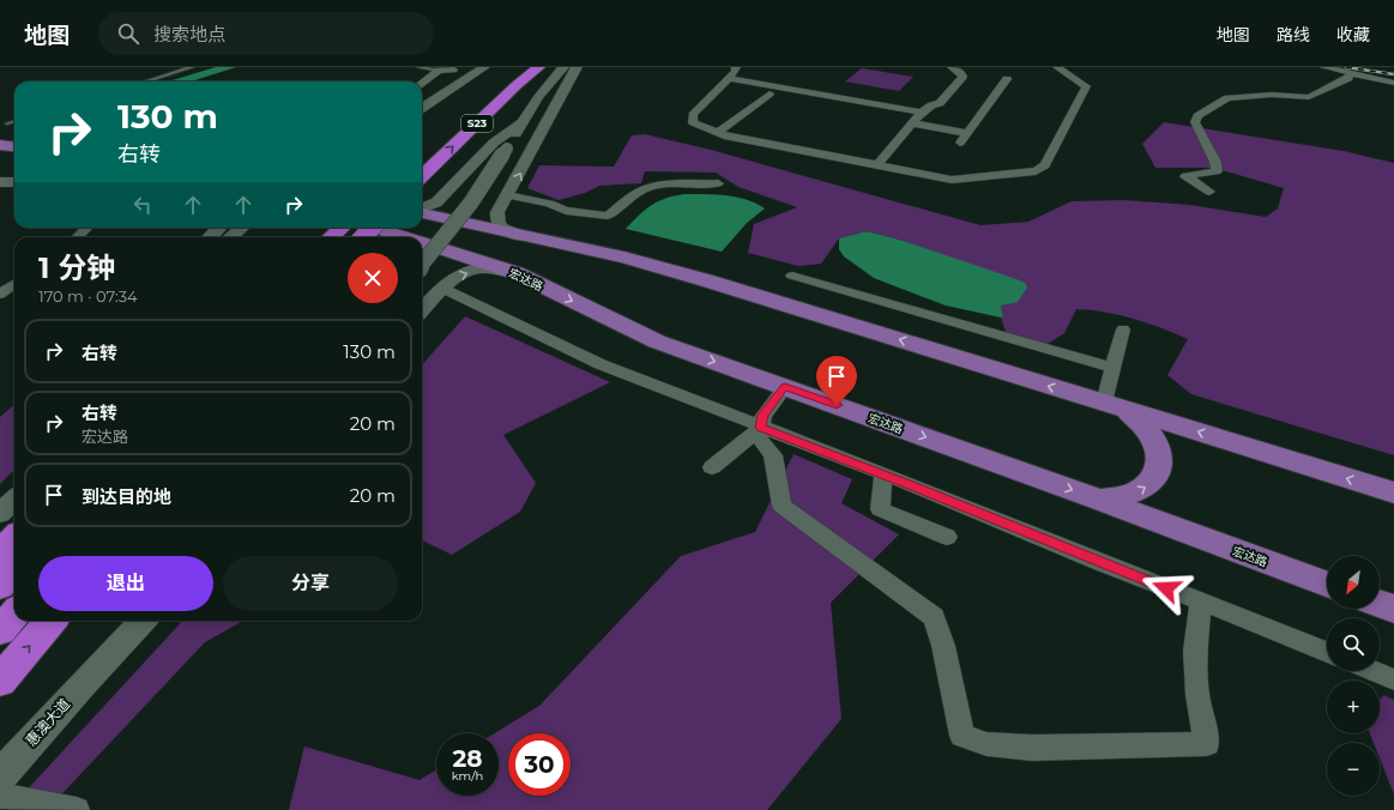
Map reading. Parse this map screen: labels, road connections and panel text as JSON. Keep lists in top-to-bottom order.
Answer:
{
  "streets": {
    "highway": ["S23"],
    "main road": ["宏达路"],
    "street": ["惠澳大道"]
  },
  "north": "bottom left",
  "page": {
    "header": "地图",
    "search": "搜索地点",
    "nav": ["地图", "路线", "收藏"],
    "turn": ["130 m", "右转"],
    "heading": ["1 分钟", "170 m · 07:34"],
    "list": [
      {
        "name": "右转",
        "value": "130 m"
      },
      {
        "name": "右转",
        "note": "宏达路",
        "value": "20 m"
      },
      {
        "name": "到达目的地",
        "value": "20 m"
      }
    ],
    "buttons": ["退出", "分享"],
    "map_buttons": ["+", "−"],
    "speed": "28 km/h",
    "limit": "30"
  }
}
